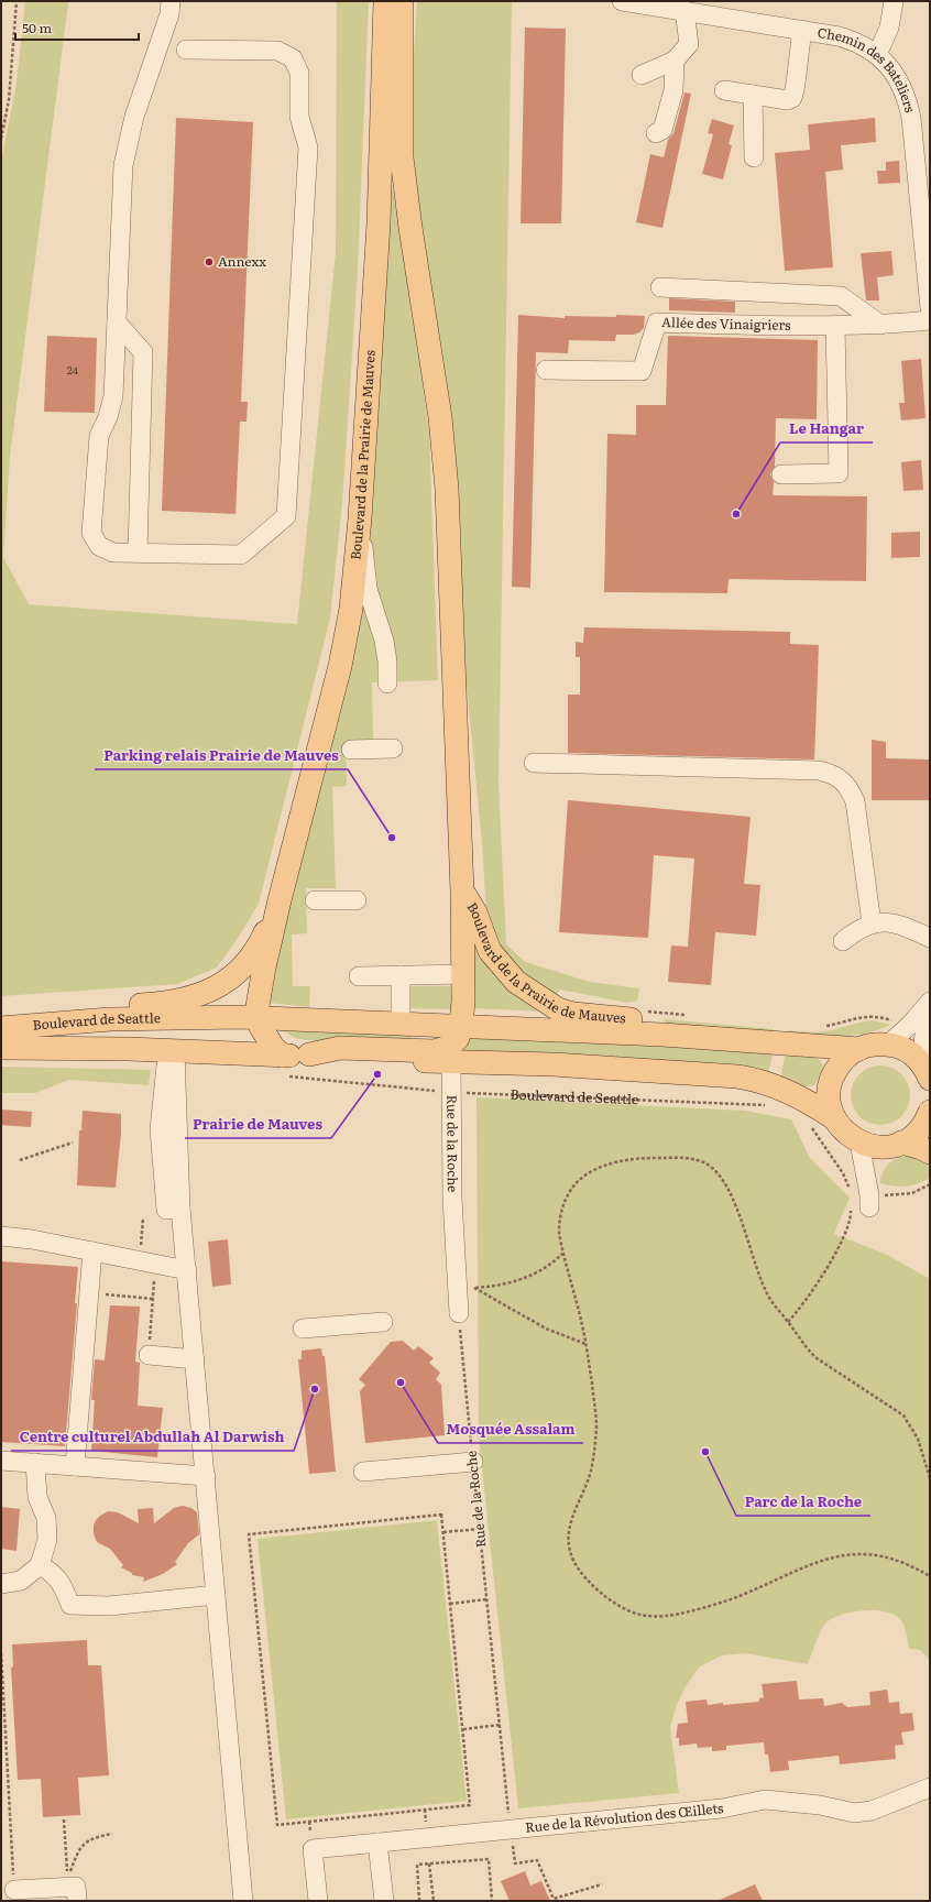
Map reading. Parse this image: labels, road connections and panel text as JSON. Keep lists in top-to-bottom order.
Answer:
{
  "streets": {
    "main road": ["Boulevard de la Prairie de Mauves", "Boulevard de Seattle"],
    "street": [
      "Chemin des Bateliers",
      "Allée des Vinaigriers",
      "Rue de la Roche",
      "Rue de la Révolution des Œillets"
    ]
  },
  "crossings": [
    ["Boulevard de la Prairie de Mauves", "Boulevard de Seattle"],
    ["Boulevard de Seattle", "Rue de la Roche"],
    ["Rue de la Roche", "Rue de la Révolution des Œillets"]
  ],
  "places": [
    "Annexx",
    "Le Hangar",
    "Parking relais Prairie de Mauves",
    "Prairie de Mauves",
    "Mosquée Assalam",
    "Centre culturel Abdullah Al Darwish",
    "Parc de la Roche"
  ],
  "house_numbers": ["24"],
  "scale_bar": "50 m"
}
